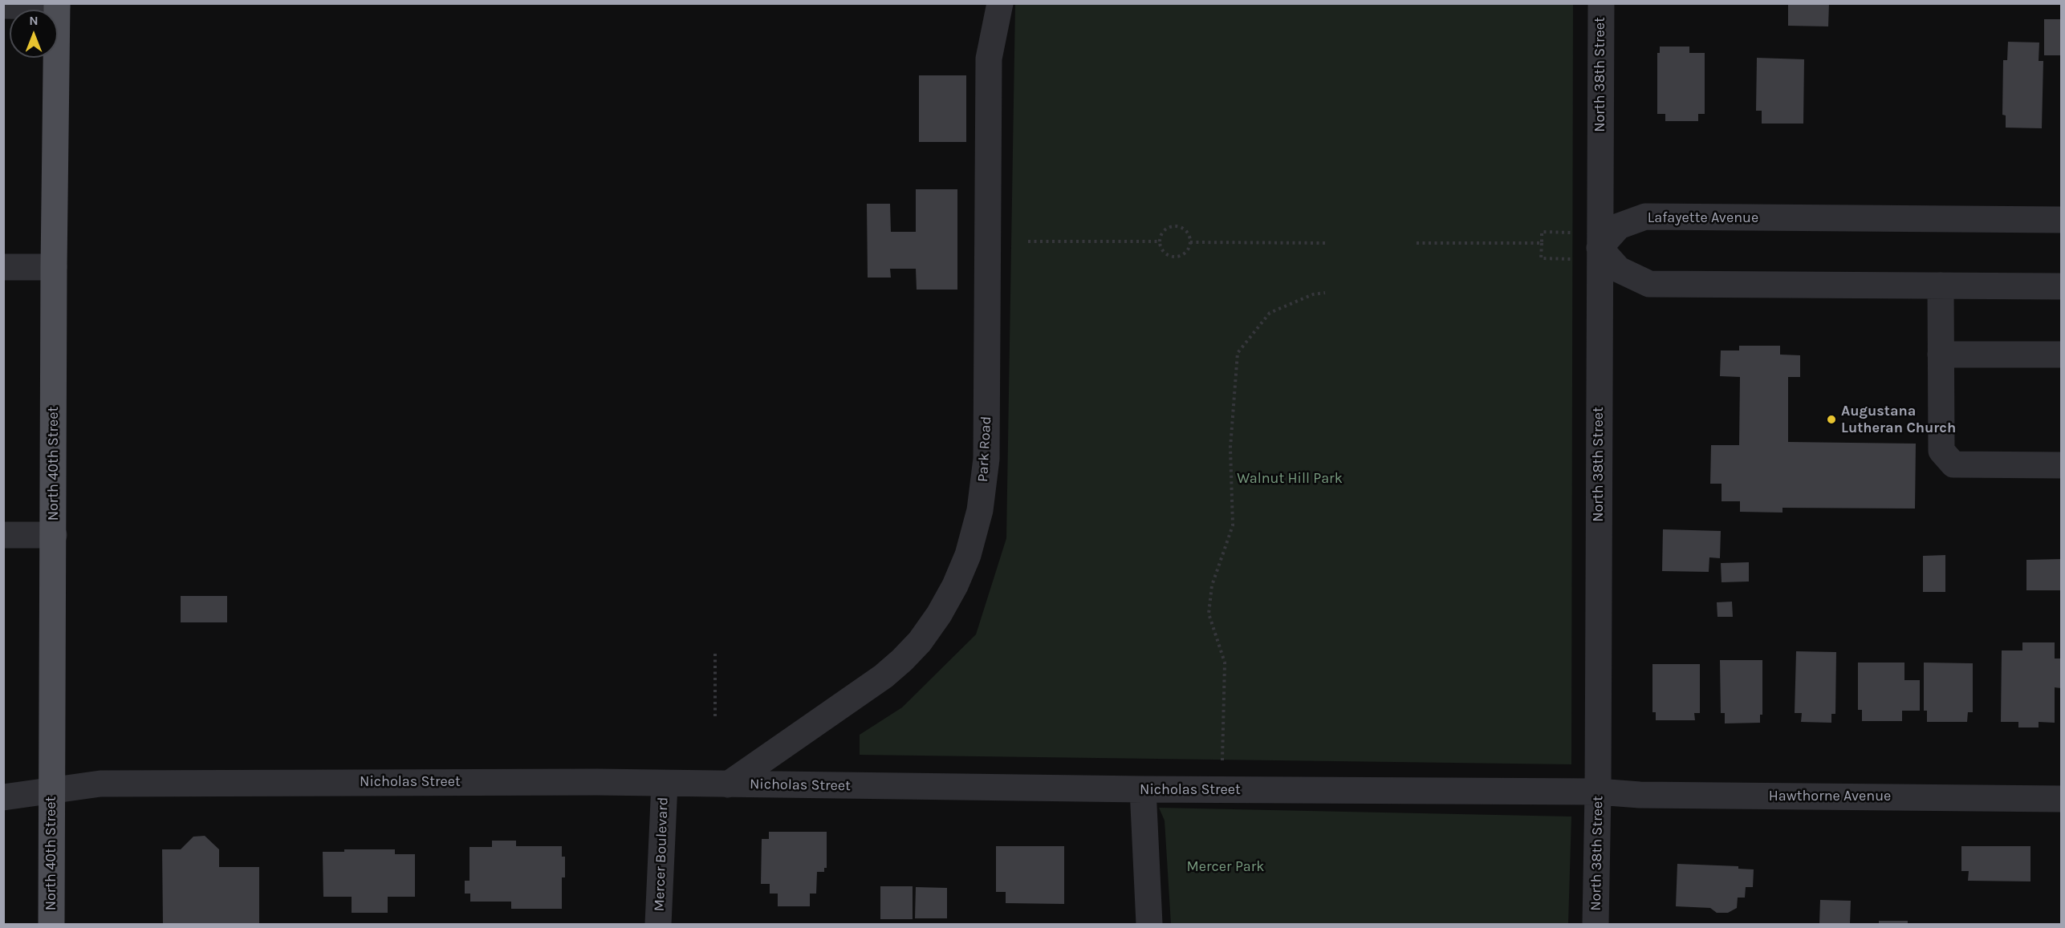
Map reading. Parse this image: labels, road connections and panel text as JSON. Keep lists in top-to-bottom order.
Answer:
{
  "streets": {
    "main road": ["North 40th Street"],
    "street": [
      "North 38th Street",
      "Lafayette Avenue",
      "Park Road",
      "Nicholas Street",
      "Hawthorne Avenue",
      "Mercer Boulevard"
    ]
  },
  "crossings": [
    ["North 38th Street", "Lafayette Avenue"],
    ["North 38th Street", "Nicholas Street"],
    ["North 38th Street", "Hawthorne Avenue"],
    ["Park Road", "Nicholas Street"],
    ["North 40th Street", "Nicholas Street"],
    ["Nicholas Street", "Hawthorne Avenue"],
    ["Nicholas Street", "Mercer Boulevard"]
  ],
  "parks": ["Walnut Hill Park", "Mercer Park"],
  "places": ["Augustana Lutheran Church"],
  "north": "top"
}
